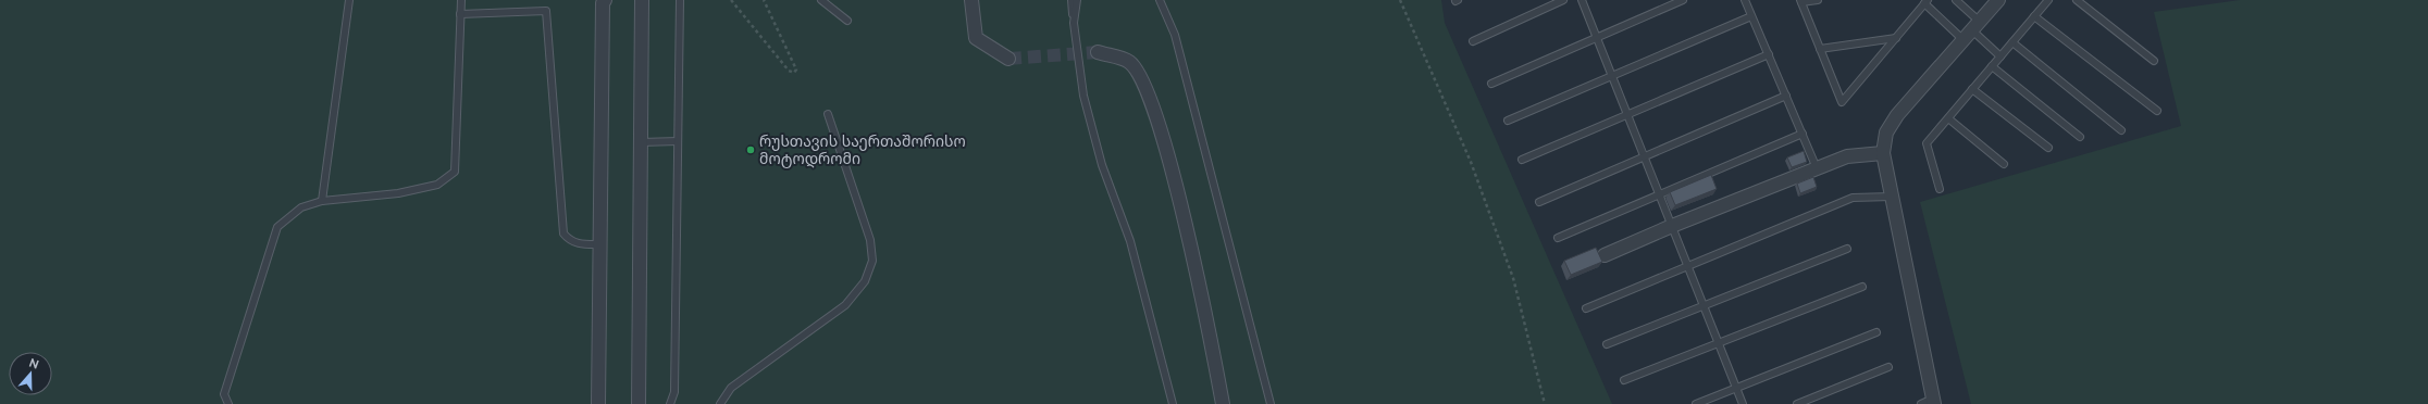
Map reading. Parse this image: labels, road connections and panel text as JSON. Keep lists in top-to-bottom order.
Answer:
{
  "places": ["რუსთავის საერთაშორისო მოტოდრომი"],
  "north": "top"
}
